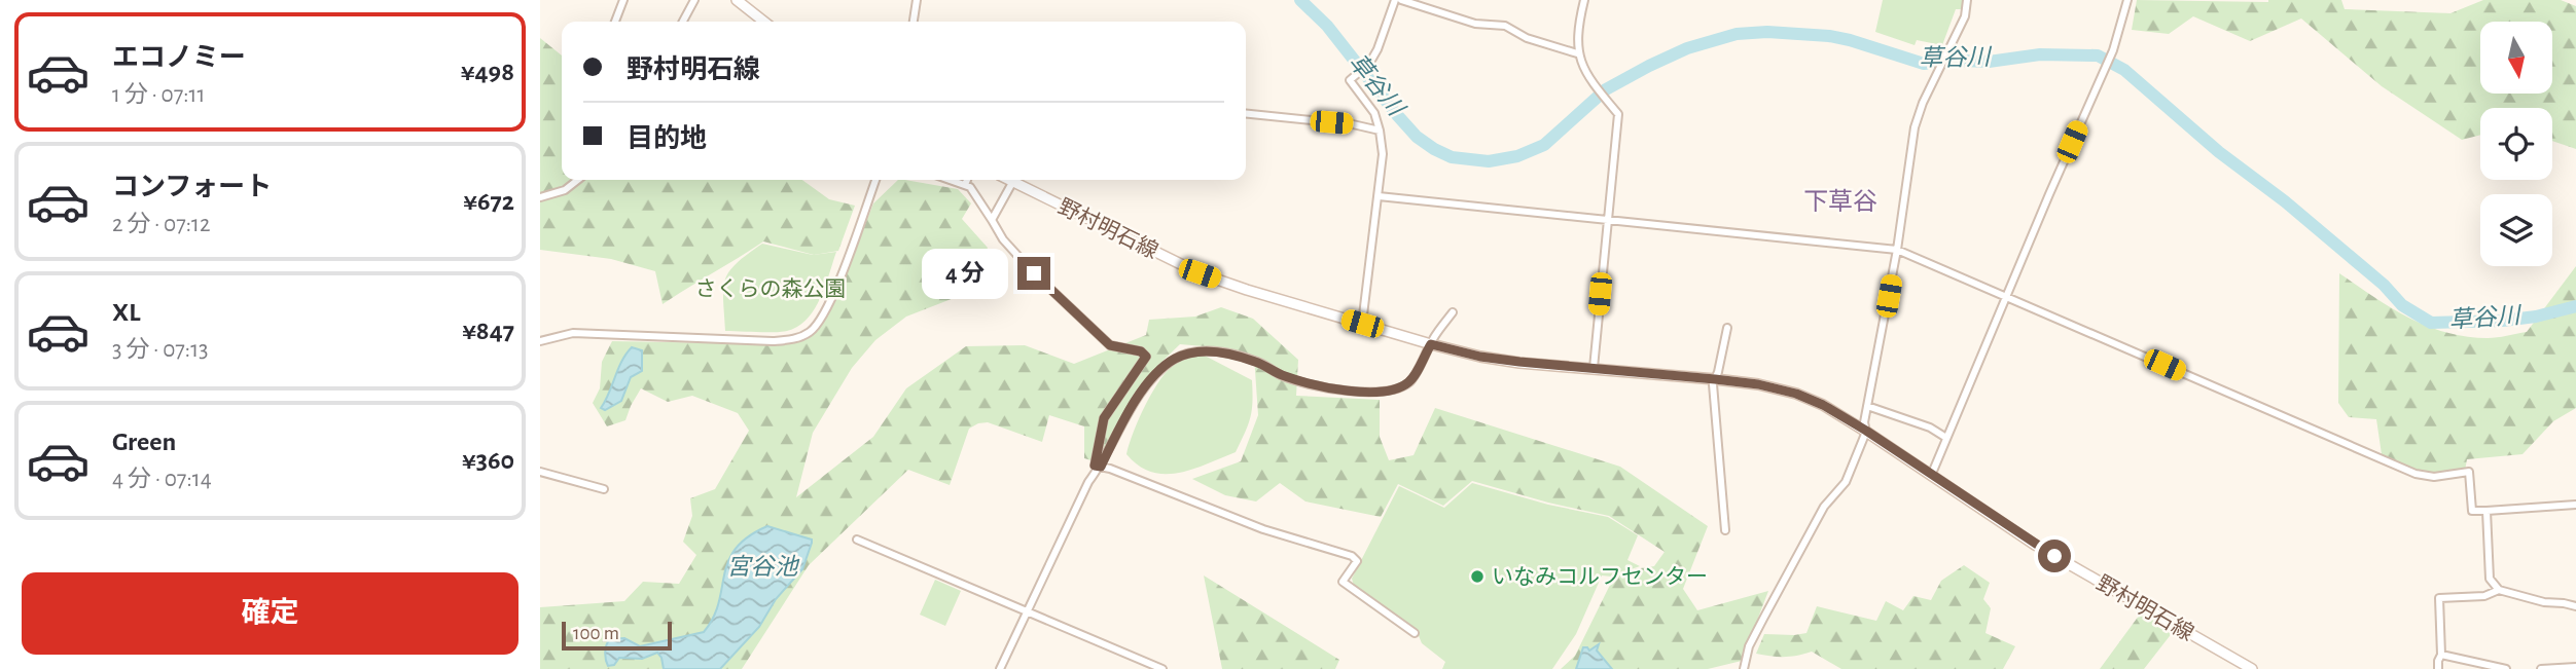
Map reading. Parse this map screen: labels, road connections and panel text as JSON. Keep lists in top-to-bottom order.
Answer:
{
  "streets": {
    "main road": ["野村明石線"]
  },
  "districts": ["下草谷"],
  "water": ["草谷川", "宮谷池"],
  "parks": ["さくらの森公園"],
  "places": ["いなみコルフセンター"],
  "scale_bar": "100 m",
  "north": "bottom",
  "page": {
    "list": [
      {
        "name": "エコノミー",
        "note": "1 分 · 07:11",
        "value": "¥498"
      },
      {
        "name": "コンフォート",
        "note": "2 分 · 07:12",
        "value": "¥672"
      },
      {
        "name": "XL",
        "note": "3 分 · 07:13",
        "value": "¥847"
      },
      {
        "name": "Green",
        "note": "4 分 · 07:14",
        "value": "¥360"
      }
    ],
    "banner": ["野村明石線", "目的地"],
    "bubble": "4 分",
    "buttons": "確定",
    "scale": "100 m"
  }
}
